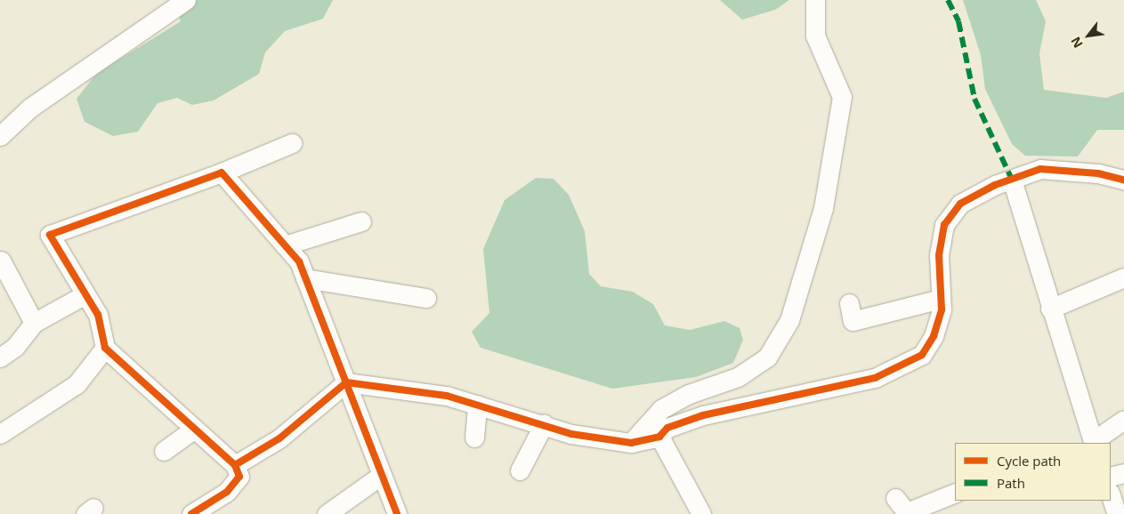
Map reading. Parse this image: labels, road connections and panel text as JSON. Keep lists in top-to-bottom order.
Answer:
{
  "legend": ["Cycle path", "Path"],
  "north": "bottom left"
}
